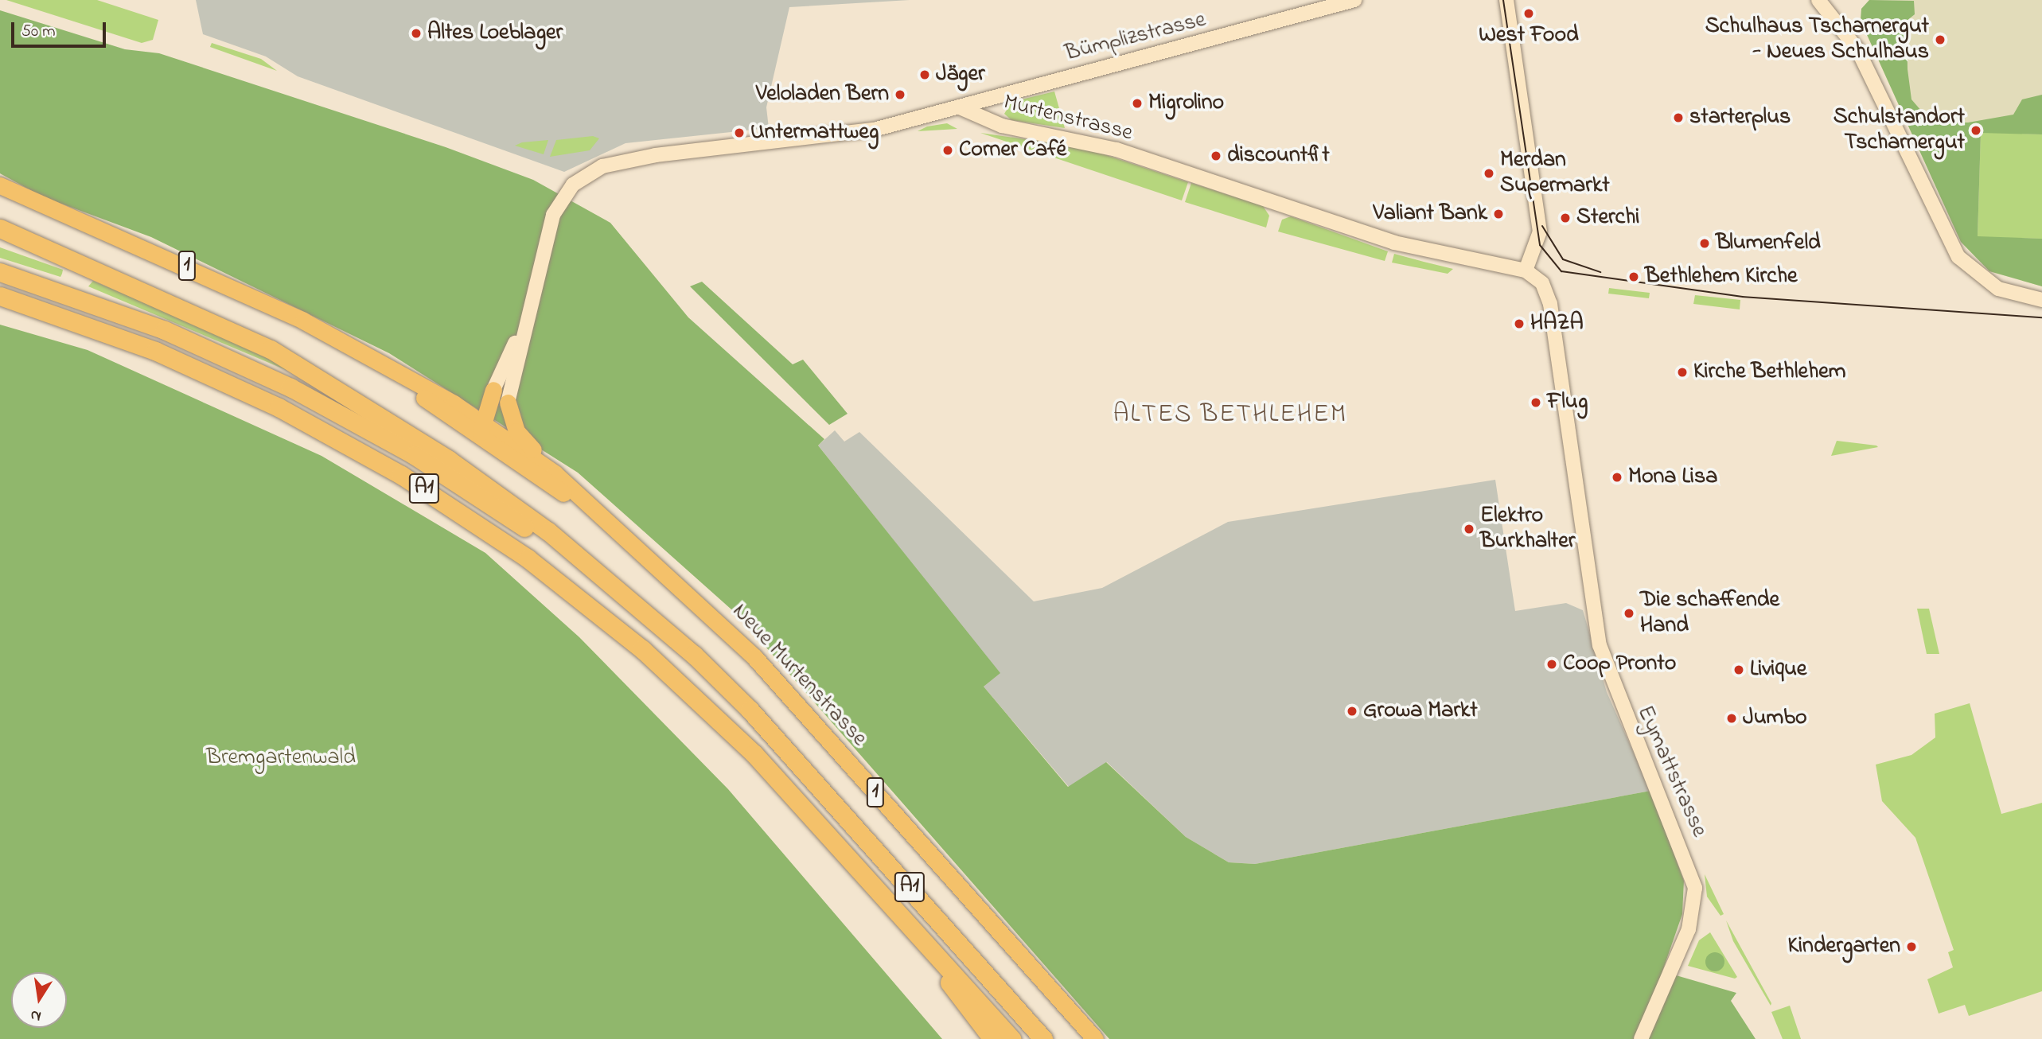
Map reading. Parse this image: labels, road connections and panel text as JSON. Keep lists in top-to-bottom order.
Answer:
{
  "streets": {
    "highway": ["A1"],
    "main road": ["1", "Neue Murtenstrasse"],
    "street": ["Bümplizstrasse", "Murtenstrasse", "Eymattstrasse"]
  },
  "crossings": [
    ["Bümplizstrasse", "Murtenstrasse"],
    ["Murtenstrasse", "Eymattstrasse"]
  ],
  "districts": ["ALTES BETHLEHEM"],
  "parks": ["Bremgartenwald"],
  "places": [
    "West Food",
    "Altes Loeblager",
    "Schulhaus Tscharnergut - Neues Schulhaus",
    "Jäger",
    "Veloladen Bern",
    "Migrolino",
    "starterplus",
    "Schulstandort Tscharnergut",
    "Untermattweg",
    "Corner Café",
    "discountfit",
    "Merdan Supermarkt",
    "Valiant Bank",
    "Sterchi",
    "Blumenfeld",
    "Bethlehem Kirche",
    "HAZA",
    "Kirche Bethlehem",
    "Flug",
    "Mona Lisa",
    "Elektro Burkhalter",
    "Die schaffende Hand",
    "Coop Pronto",
    "Livique",
    "Growa Markt",
    "Jumbo",
    "Kindergarten"
  ],
  "scale_bar": "50 m",
  "north": "bottom"
}
